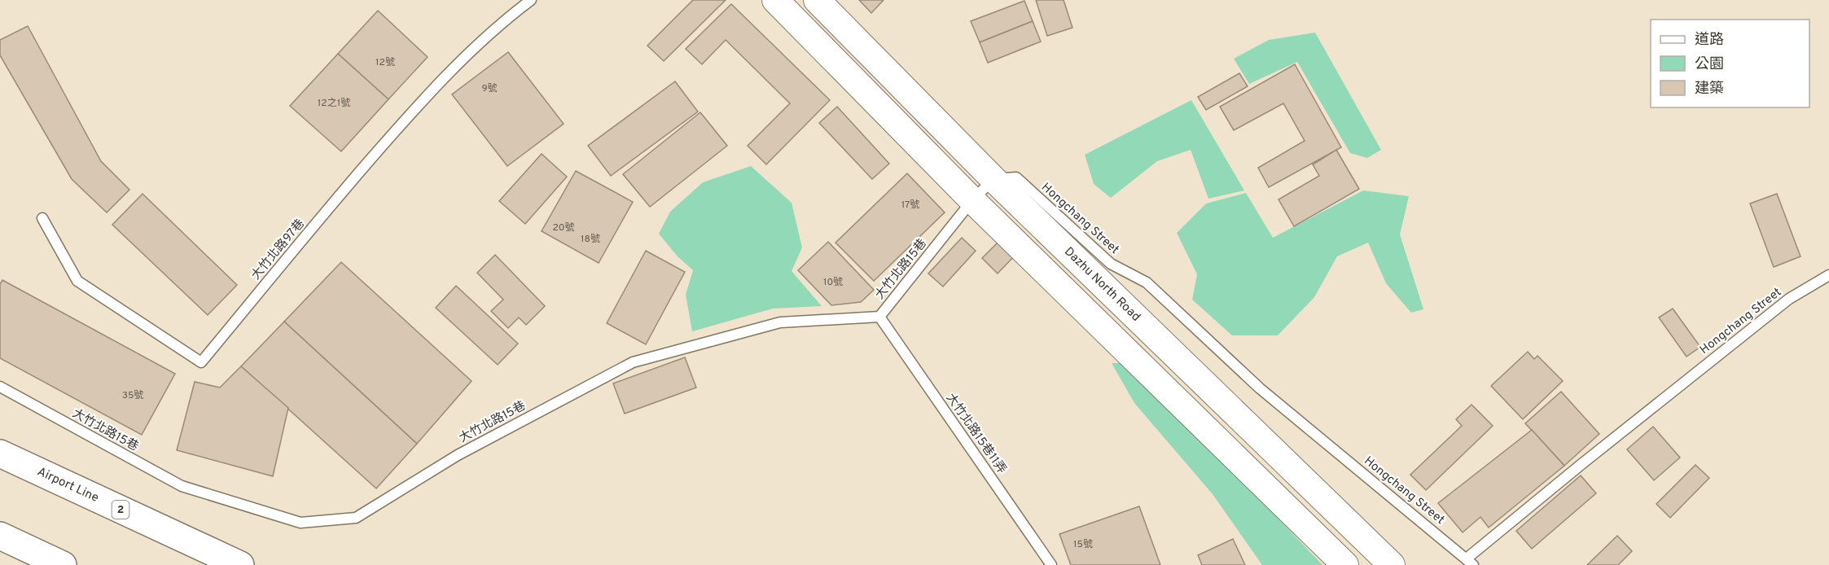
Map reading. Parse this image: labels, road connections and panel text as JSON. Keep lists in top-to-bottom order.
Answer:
{
  "streets": {
    "highway": ["Airport Line", "2"],
    "street": ["Dazhu North Road"],
    "lane": [
      "Hongchang Street",
      "大竹北路97巷",
      "大竹北路15巷",
      "大竹北路15巷11弄"
    ]
  },
  "crossings": [
    ["Hongchang Street", "Dazhu North Road"],
    ["大竹北路15巷", "大竹北路15巷11弄"]
  ],
  "house_numbers": [
    "12號",
    "9號",
    "12之1號",
    "17號",
    "20號",
    "18號",
    "10號",
    "35號",
    "15號"
  ],
  "legend": ["道路", "公園", "建築"]
}
